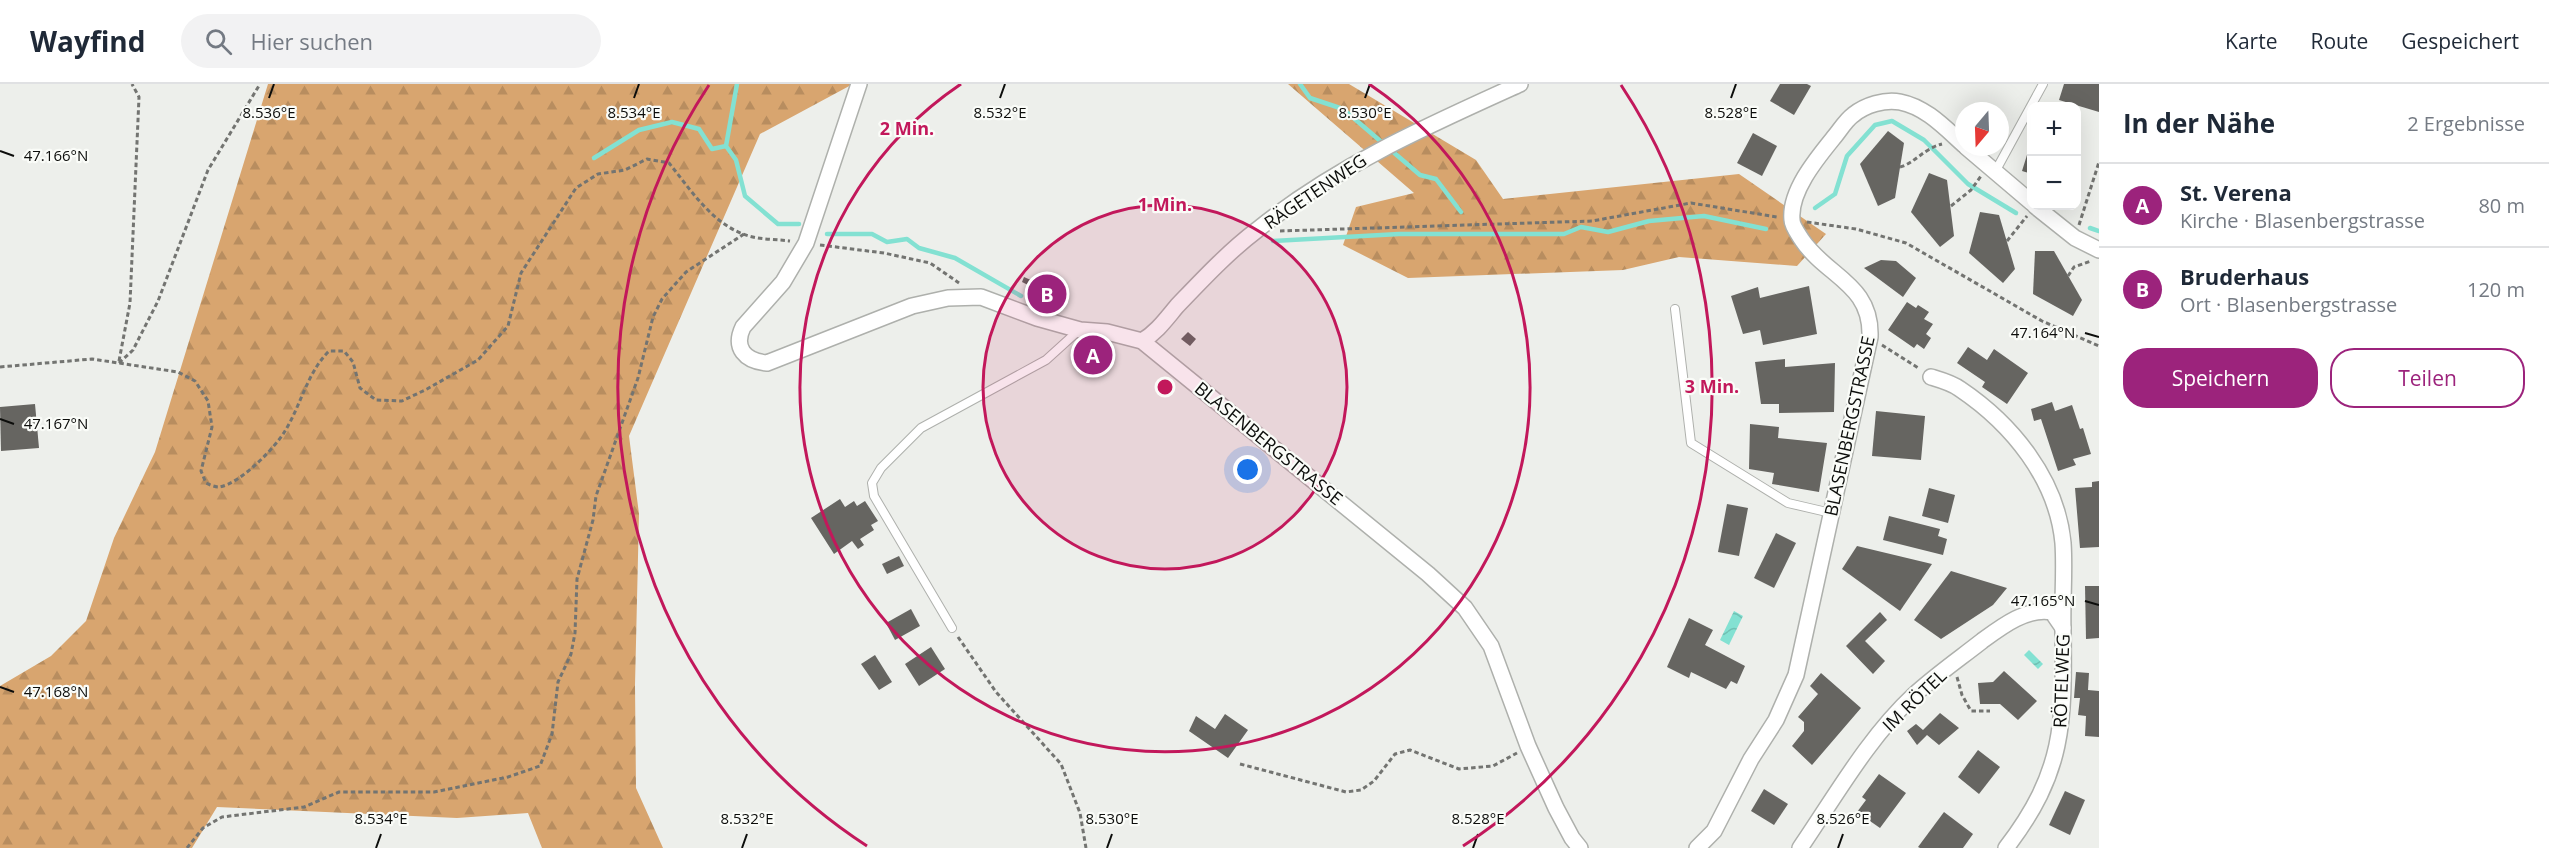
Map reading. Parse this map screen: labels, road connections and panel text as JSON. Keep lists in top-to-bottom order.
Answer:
{
  "streets": {
    "street": [
      "RÄGETENWEG",
      "BLASENBERGSTRASSE",
      "RÖTELWEG",
      "IM RÖTEL"
    ]
  },
  "crossings": [
    ["RÄGETENWEG", "BLASENBERGSTRASSE"],
    ["RÖTELWEG", "IM RÖTEL"]
  ],
  "north": "bottom",
  "page": {
    "header": "Wayfind",
    "search": "Hier suchen",
    "nav": ["Karte", "Route", "Gespeichert"],
    "heading": ["In der Nähe", "2 Ergebnisse"],
    "map_buttons": ["+", "−"],
    "list": [
      {
        "mark": "A",
        "name": "St. Verena",
        "note": "Kirche · Blasenbergstrasse",
        "value": "80 m"
      },
      {
        "mark": "B",
        "name": "Bruderhaus",
        "note": "Ort · Blasenbergstrasse",
        "value": "120 m"
      }
    ],
    "pins": ["B", "A"],
    "buttons": ["Speichern", "Teilen"]
  },
  "coordinates": [
    "8.536°E",
    "8.528°E",
    "8.534°E",
    "8.532°E",
    "8.530°E",
    "47.166°N",
    "47.164°N",
    "47.167°N",
    "47.165°N",
    "47.168°N",
    "8.526°E"
  ],
  "rings": ["2 Min.", "1 Min.", "3 Min."]
}
